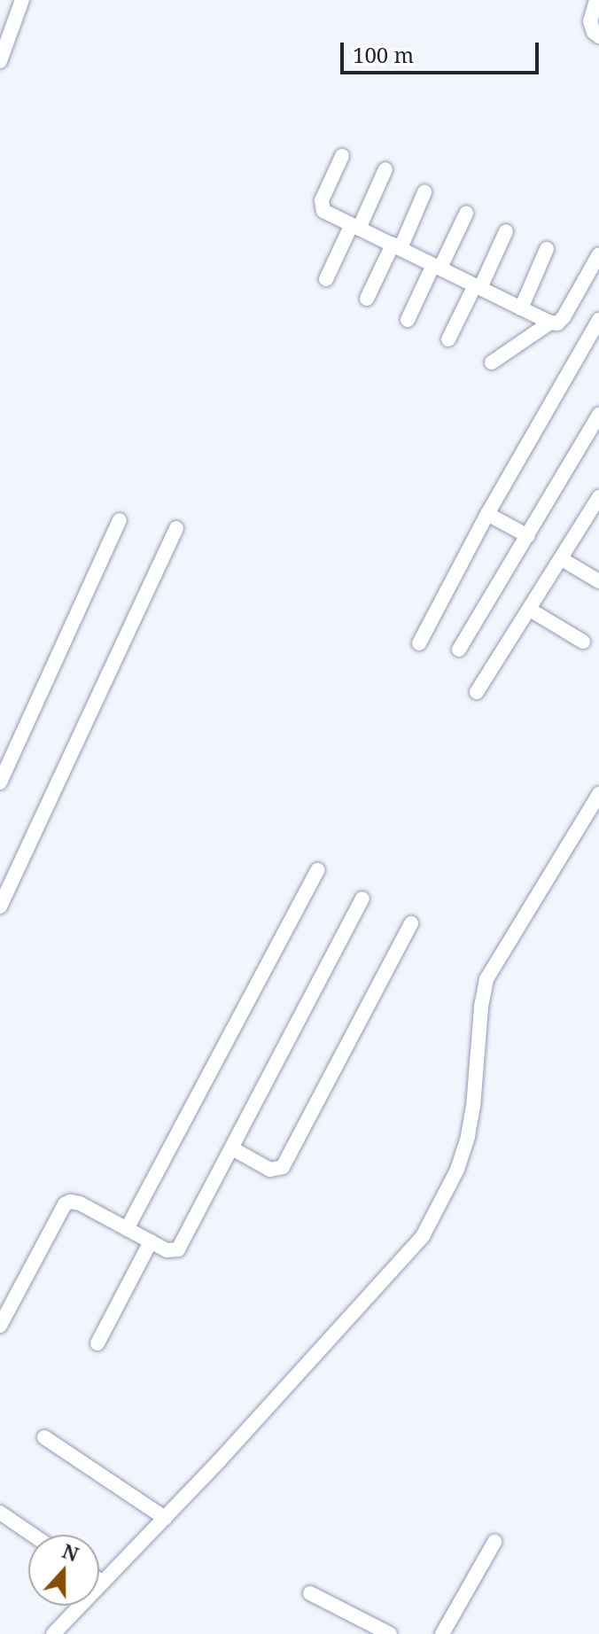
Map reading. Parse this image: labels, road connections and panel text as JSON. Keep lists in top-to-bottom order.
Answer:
{
  "scale_bar": "100 m",
  "north": "top"
}
